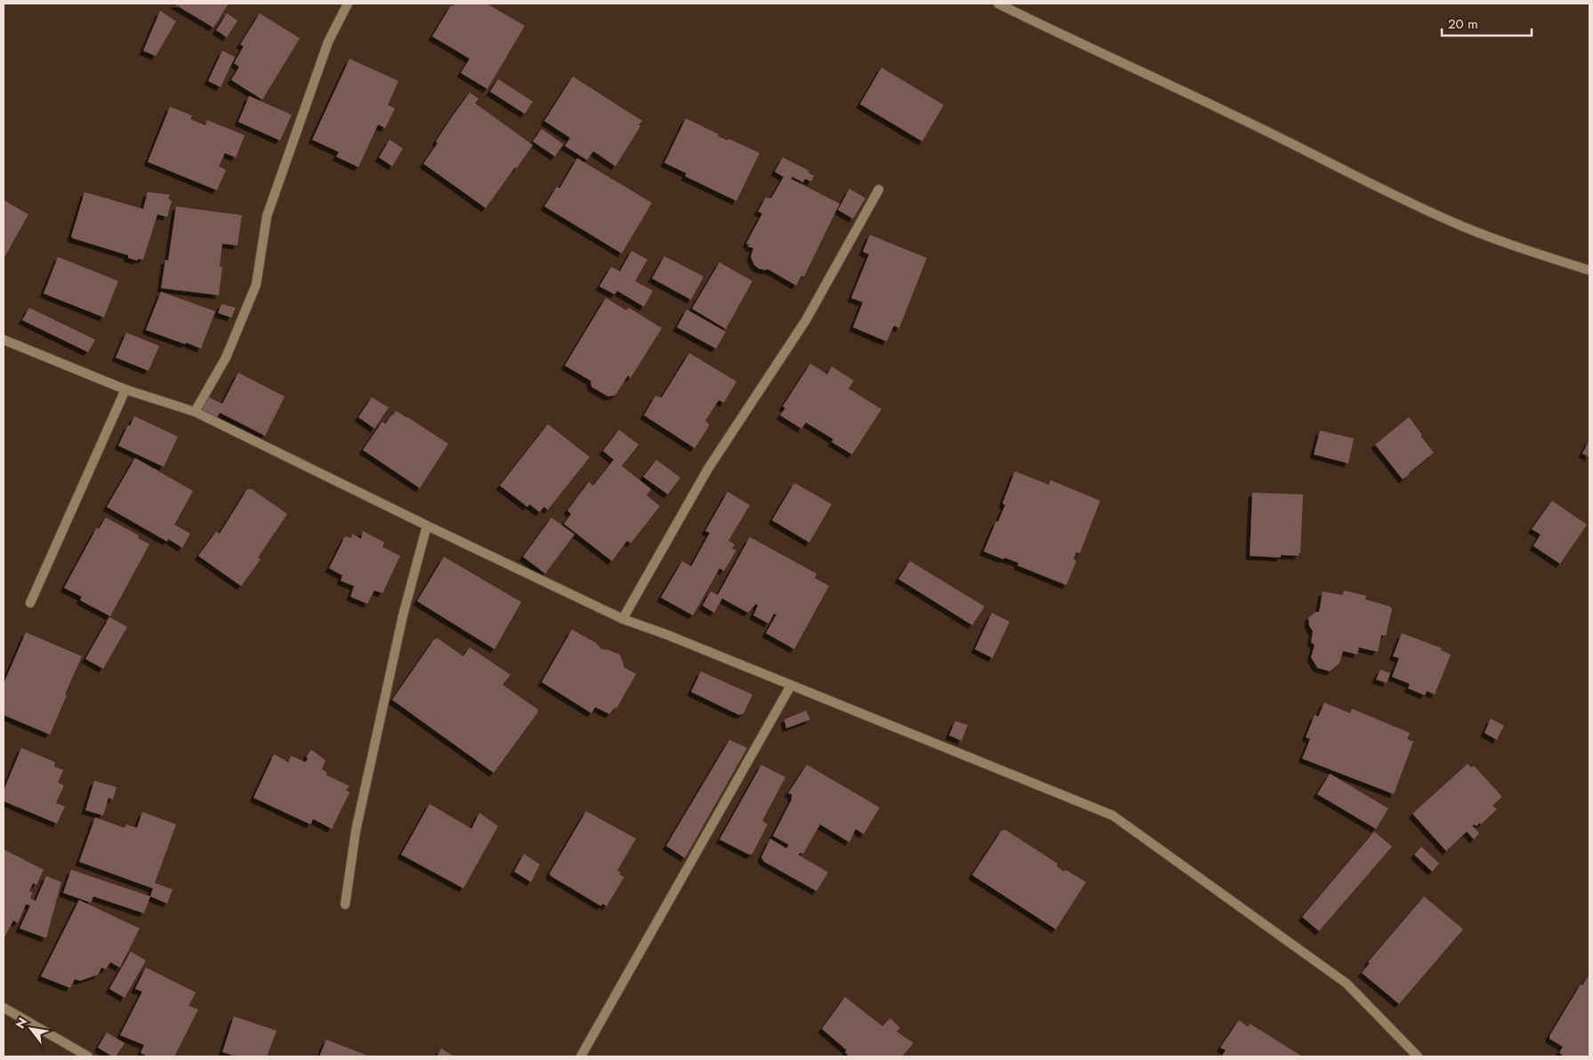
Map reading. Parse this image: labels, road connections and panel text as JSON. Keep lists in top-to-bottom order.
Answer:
{
  "scale_bar": "20 m",
  "north": "top left"
}
